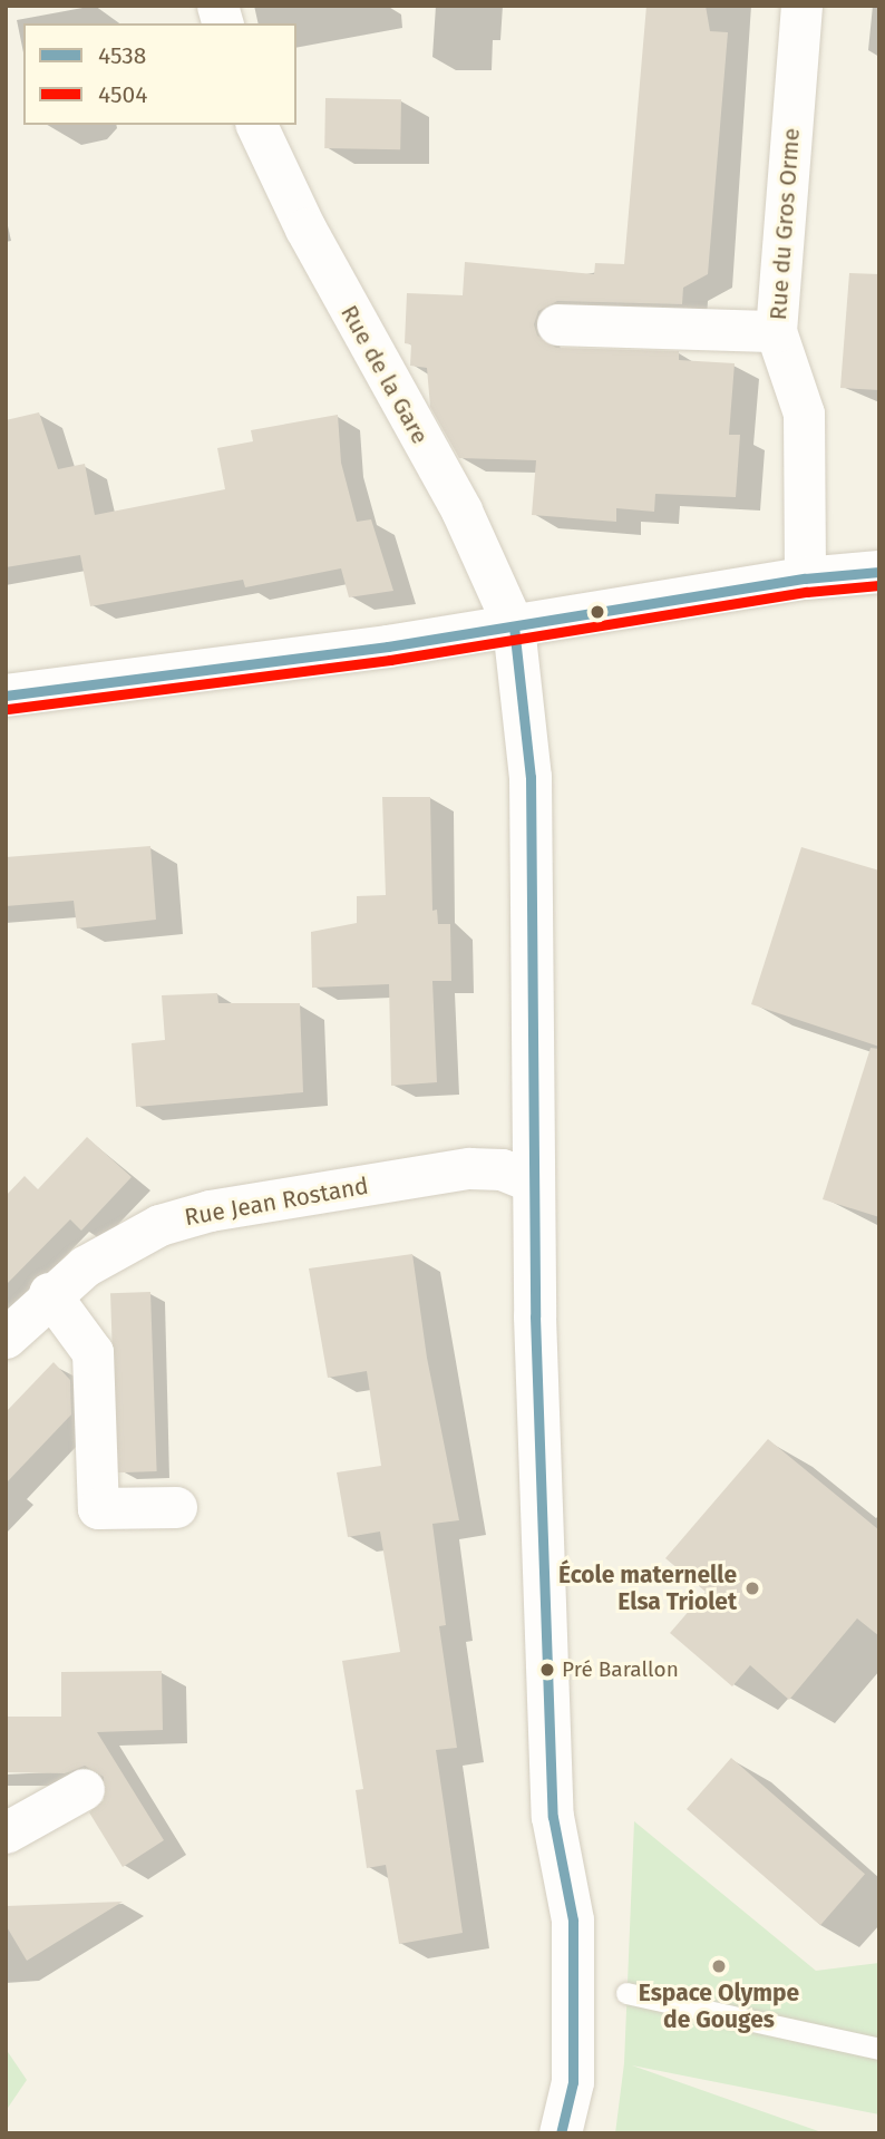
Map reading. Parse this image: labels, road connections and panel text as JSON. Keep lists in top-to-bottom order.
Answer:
{
  "streets": {
    "street": ["Rue du Gros Orme", "Rue de la Gare", "Rue Jean Rostand"]
  },
  "places": ["École maternelle Elsa Triolet", "Pré Barallon", "Espace Olympe de Gouges"],
  "lines": ["transit line 4538", "transit line 4504"],
  "legend": ["4538", "4504"]
}
